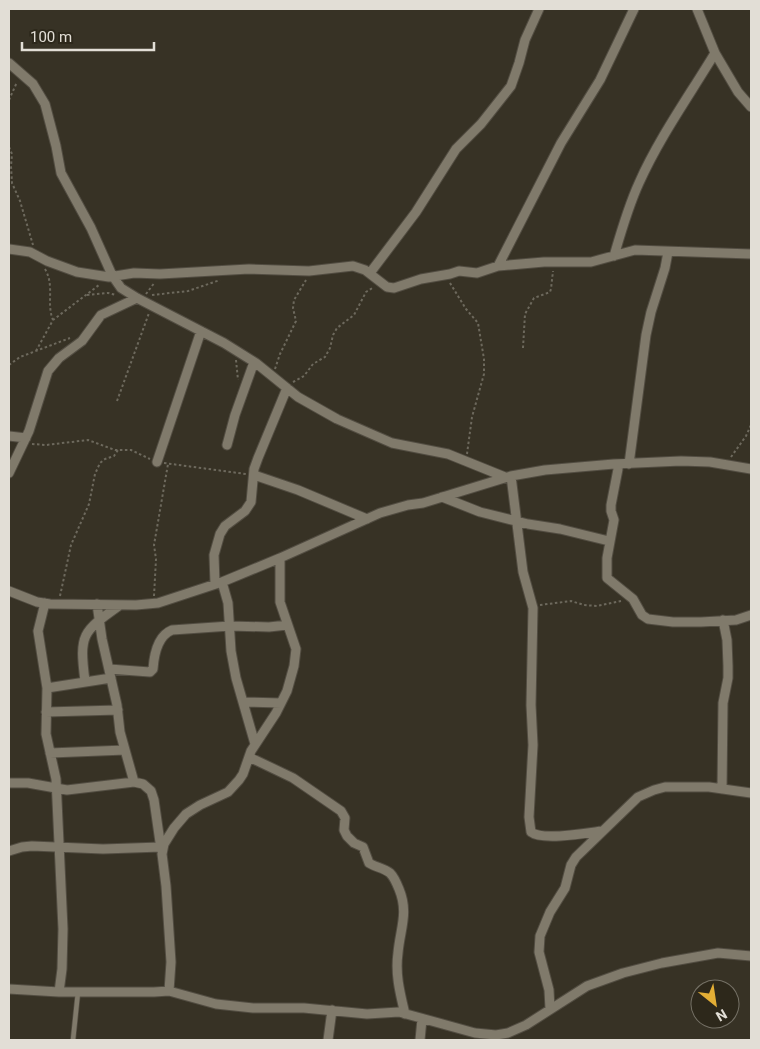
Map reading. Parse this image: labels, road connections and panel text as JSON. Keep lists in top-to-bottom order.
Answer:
{
  "scale_bar": "100 m",
  "north": "bottom right"
}
